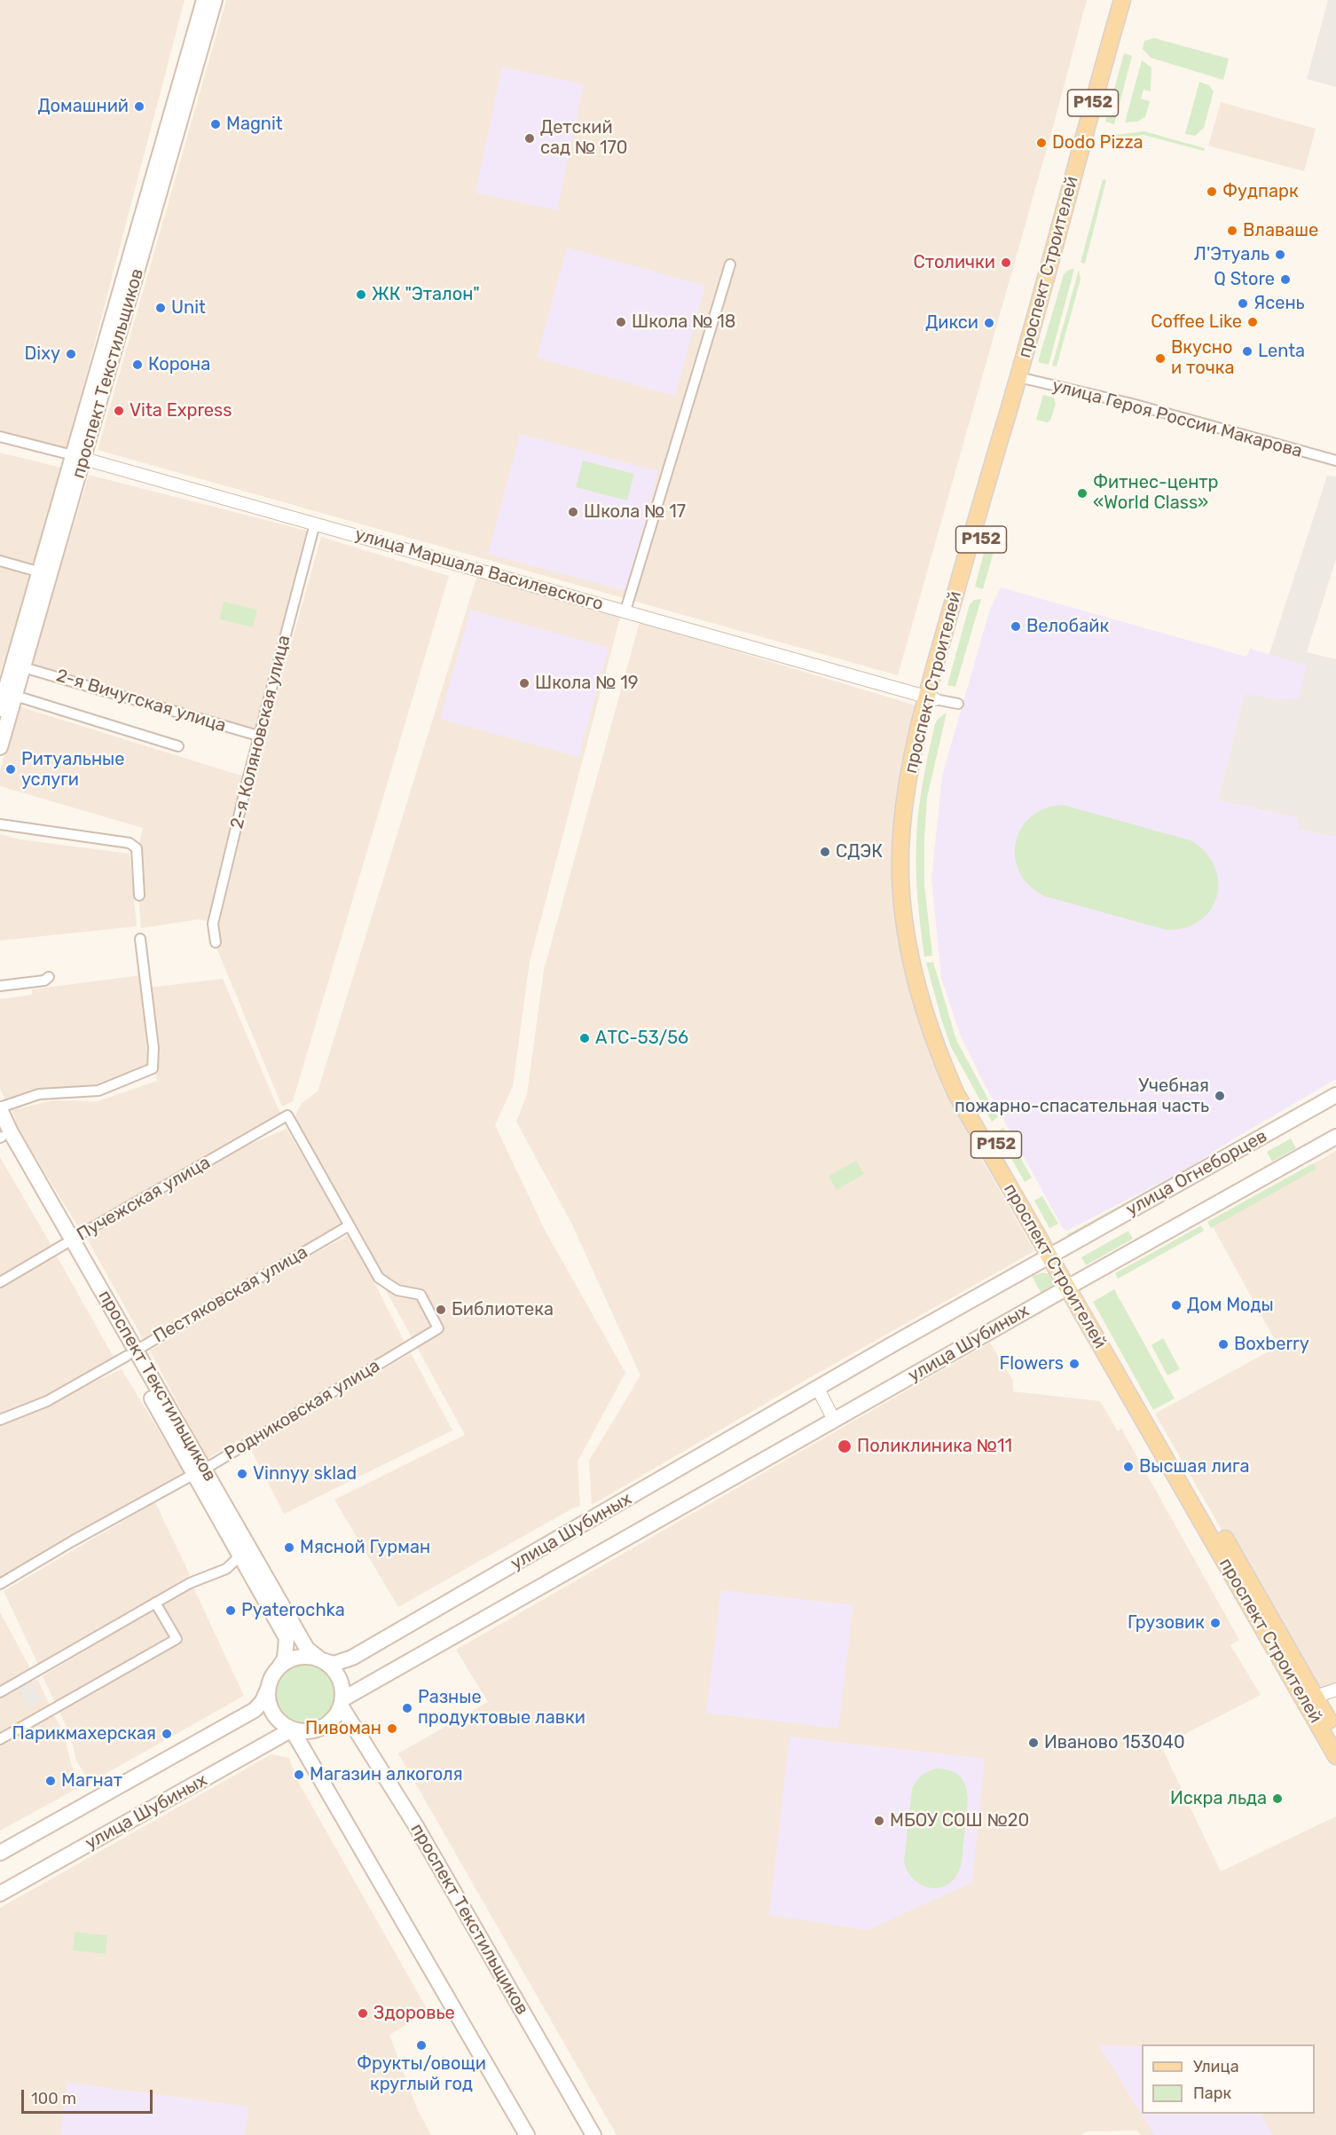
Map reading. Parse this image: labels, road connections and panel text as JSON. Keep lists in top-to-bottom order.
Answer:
{
  "streets": {
    "main road": [
      "Р152",
      "проспект Строителей",
      "проспект Текстильщиков",
      "улица Огнеборцев",
      "улица Шубиных"
    ],
    "street": [
      "улица Героя России Макарова",
      "улица Маршала Василевского",
      "2-я Вичугская улица",
      "2-я Коляновская улица",
      "Пучежская улица",
      "Пестяковская улица",
      "Родниковская улица"
    ]
  },
  "crossings": [
    ["проспект Строителей", "улица Героя России Макарова"],
    ["проспект Строителей", "улица Маршала Василевского"],
    ["проспект Строителей", "улица Огнеборцев"],
    ["проспект Строителей", "улица Шубиных"],
    ["проспект Текстильщиков", "улица Маршала Василевского"],
    ["проспект Текстильщиков", "2-я Вичугская улица"],
    ["проспект Текстильщиков", "Пучежская улица"],
    ["проспект Текстильщиков", "Пестяковская улица"],
    ["проспект Текстильщиков", "улица Шубиных"],
    ["проспект Текстильщиков", "Родниковская улица"],
    ["улица Маршала Василевского", "2-я Коляновская улица"],
    ["2-я Вичугская улица", "2-я Коляновская улица"],
    ["улица Огнеборцев", "улица Шубиных"],
    ["Пучежская улица", "Пестяковская улица"],
    ["Пучежская улица", "Родниковская улица"],
    ["Пестяковская улица", "Родниковская улица"]
  ],
  "places": [
    "Домашний",
    "Magnit",
    "Детский сад № 170",
    "Dodo Pizza",
    "Фудпарк",
    "Влаваше",
    "Л'Этуаль",
    "Столички",
    "Q Store",
    "ЖК \"Эталон\"",
    "Ясень",
    "Unit",
    "Школа № 18",
    "Coffee Like",
    "Дикси",
    "Lenta",
    "Dixy",
    "Вкусно и точка",
    "Корона",
    "Vita Express",
    "Фитнес-центр «World Class»",
    "Школа № 17",
    "Велобайк",
    "Школа № 19",
    "Ритуальные услуги",
    "СДЭК",
    "АТС-53/56",
    "Учебная пожарно-спасательная часть",
    "Дом Моды",
    "Библиотека",
    "Boxberry",
    "Flowers",
    "Поликлиника №11",
    "Высшая лига",
    "Vinnyy sklad",
    "Мясной Гурман",
    "Pyaterochka",
    "Грузовик",
    "Разные продуктовые лавки",
    "Пивоман",
    "Парикмахерская",
    "Иваново 153040",
    "Магазин алкоголя",
    "Магнат",
    "Искра льда",
    "МБОУ СОШ №20",
    "Здоровье",
    "Фрукты/овощи круглый год"
  ],
  "legend": ["Улица", "Парк"],
  "scale_bar": "100 m"
}
